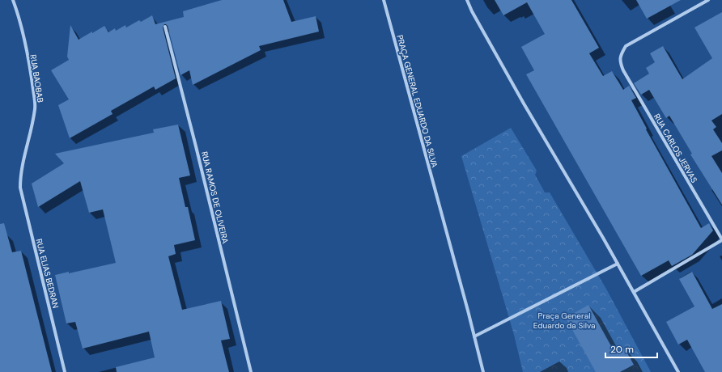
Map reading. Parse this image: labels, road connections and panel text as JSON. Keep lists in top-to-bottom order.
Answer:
{
  "streets": {
    "street": [
      "RUA BAOBAB",
      "PRAÇA GENERAL EDUARDO DA SILVA",
      "RUA CARLOS JERVAS",
      "RUA RAMOS DE OLIVEIRA",
      "RUA ELIAS BEDRAN"
    ]
  },
  "crossings": [
    ["RUA BAOBAB", "RUA ELIAS BEDRAN"]
  ],
  "parks": ["Praça General Eduardo da Silva"],
  "scale_bar": "20 m"
}
